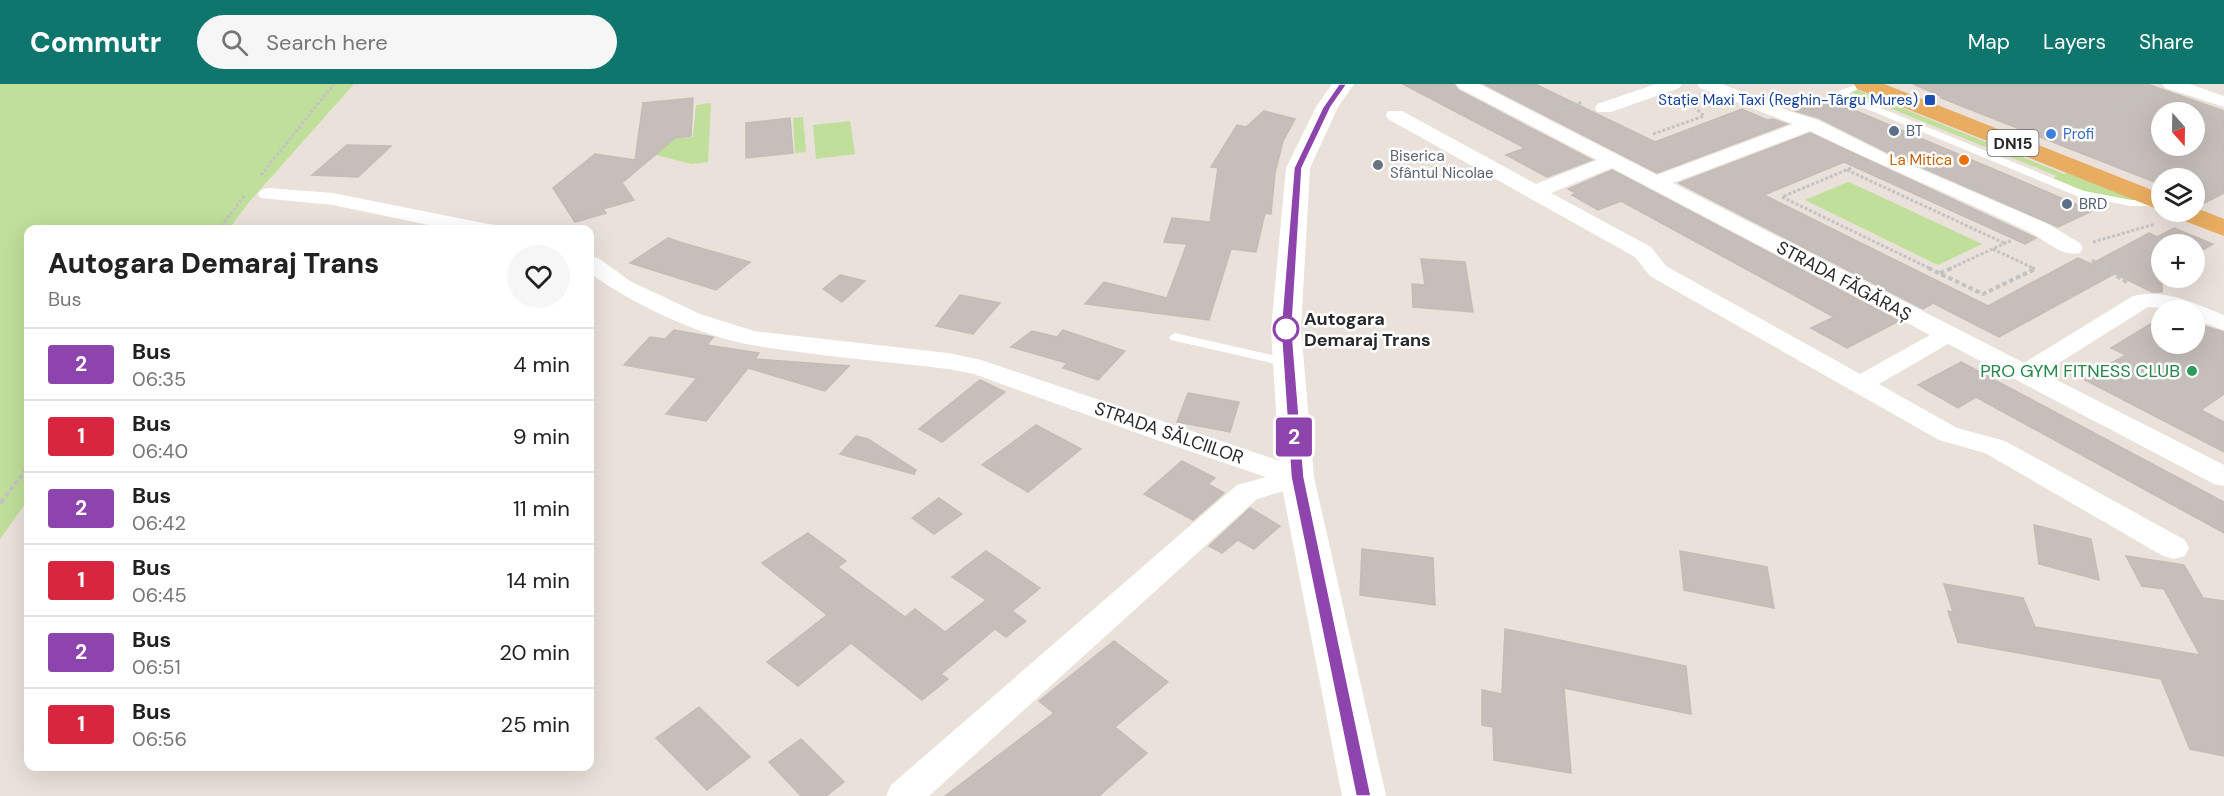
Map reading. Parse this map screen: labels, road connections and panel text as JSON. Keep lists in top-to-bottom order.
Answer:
{
  "streets": {
    "main road": ["DN15"],
    "street": ["STRADA FĂGĂRAȘ", "STRADA SĂLCIILOR"]
  },
  "places": {
    "transit": ["Stație Maxi Taxi (Reghin-Târgu Mures)"],
    "other": [
      "BT",
      "Profi",
      "La Mitica",
      "Biserica Sfântul Nicolae",
      "BRD",
      "Autogara Demaraj Trans",
      "PRO GYM FITNESS CLUB"
    ]
  },
  "lines": ["bus line 2"],
  "north": "bottom",
  "page": {
    "header": "Commutr",
    "search": "Search here",
    "nav": ["Map", "Layers", "Share"],
    "on_map": "2",
    "map_buttons": ["+", "−"],
    "heading": ["Autogara Demaraj Trans", "Bus"],
    "list": [
      {
        "mark": "2",
        "name": "Bus",
        "note": "06:35",
        "value": "4 min"
      },
      {
        "mark": "1",
        "name": "Bus",
        "note": "06:40",
        "value": "9 min"
      },
      {
        "mark": "2",
        "name": "Bus",
        "note": "06:42",
        "value": "11 min"
      },
      {
        "mark": "1",
        "name": "Bus",
        "note": "06:45",
        "value": "14 min"
      },
      {
        "mark": "2",
        "name": "Bus",
        "note": "06:51",
        "value": "20 min"
      },
      {
        "mark": "1",
        "name": "Bus",
        "note": "06:56",
        "value": "25 min"
      }
    ]
  }
}
